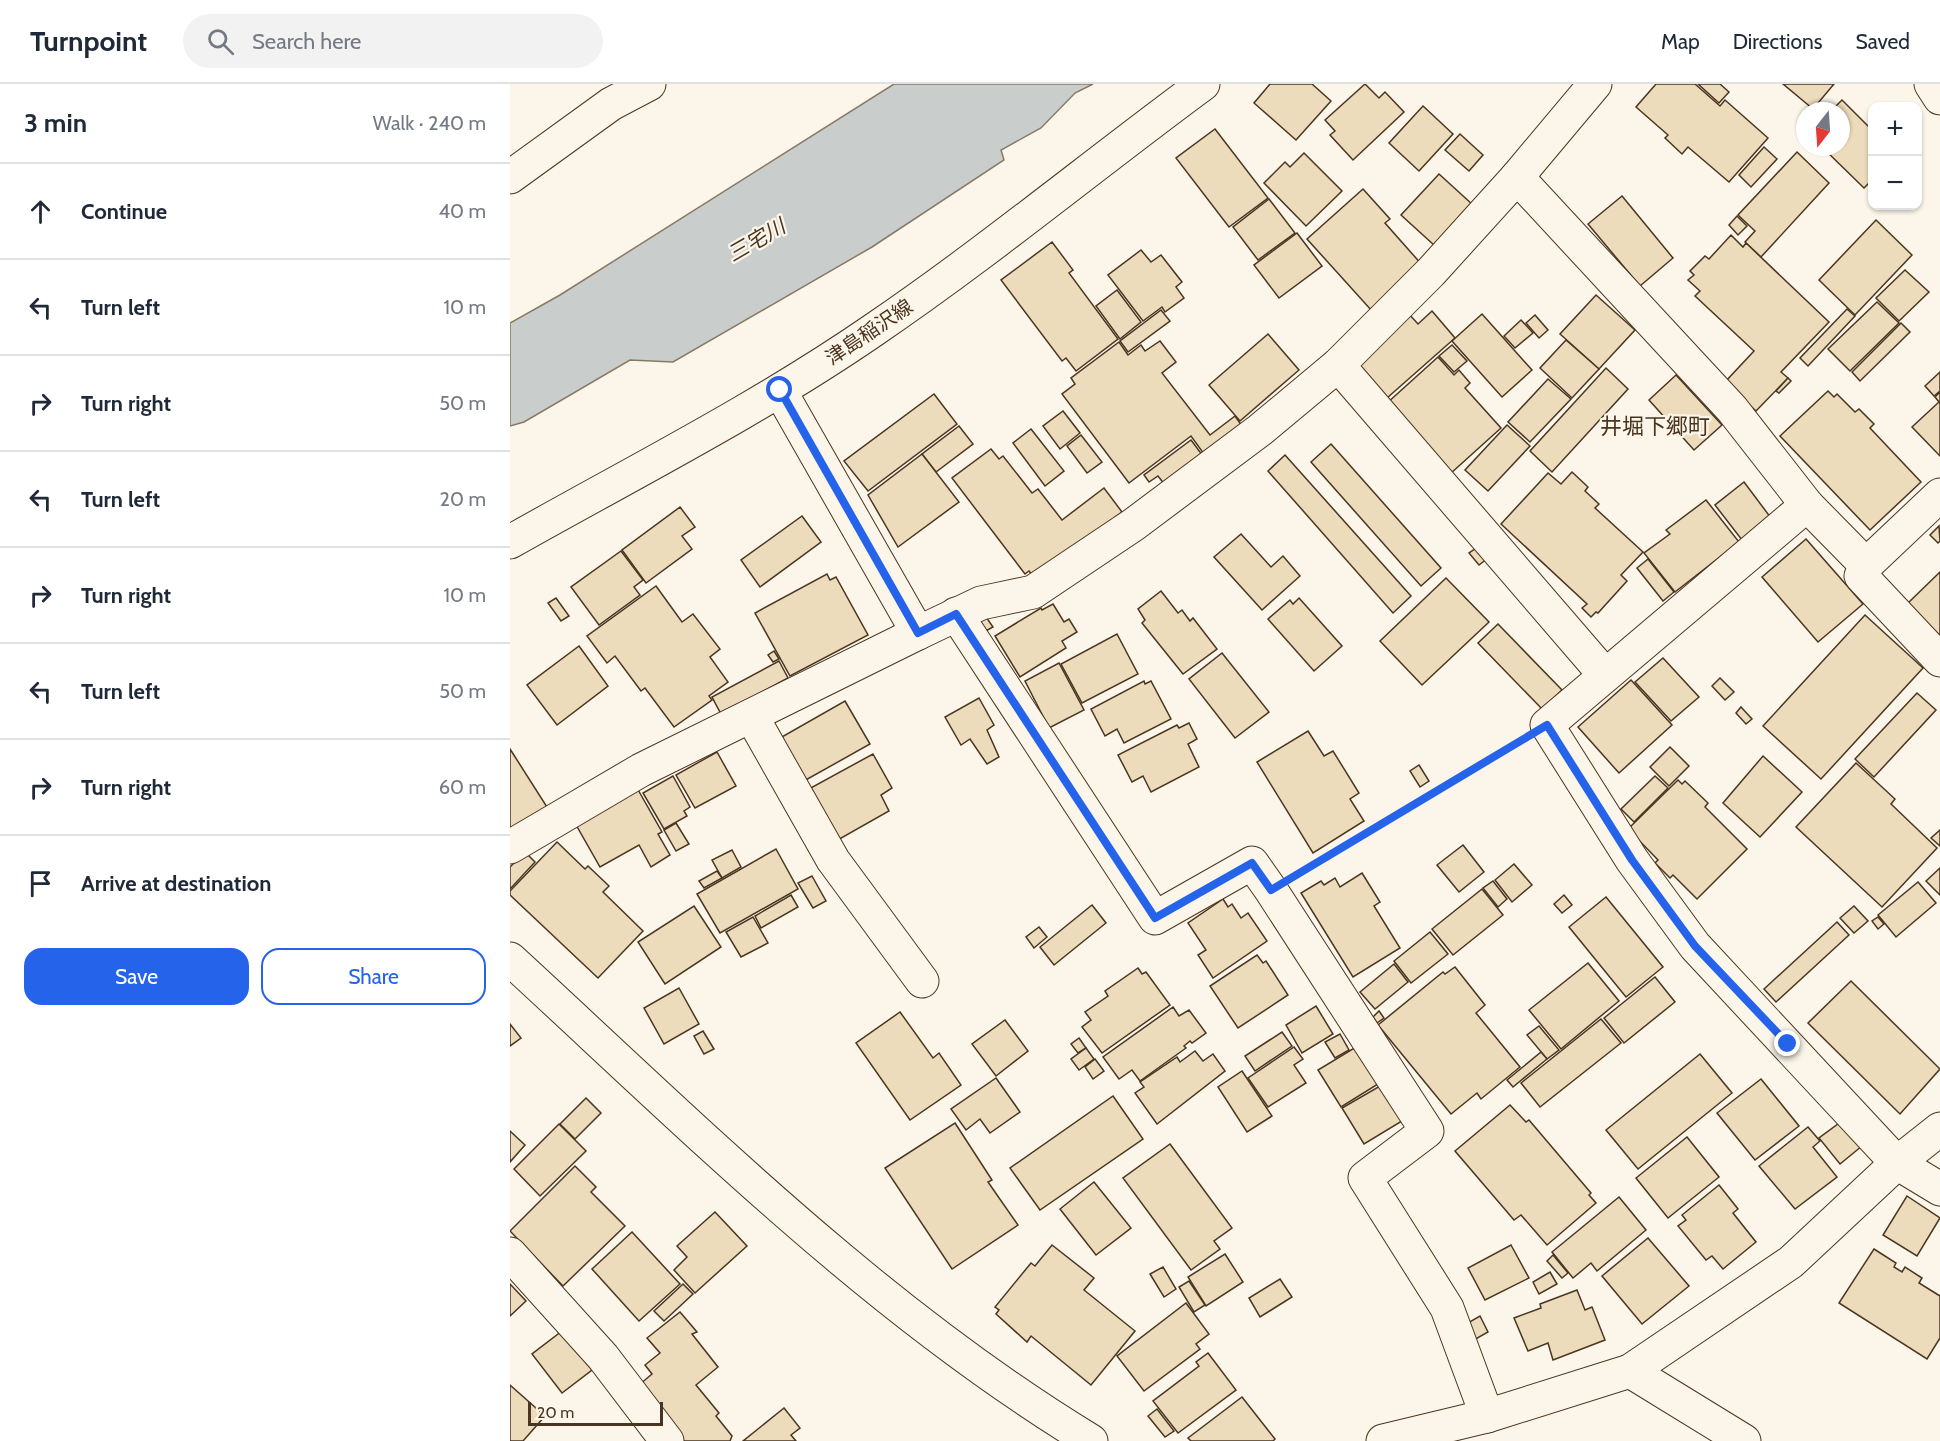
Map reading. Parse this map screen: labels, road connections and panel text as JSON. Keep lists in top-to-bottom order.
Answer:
{
  "streets": {
    "street": ["津島稲沢線"]
  },
  "districts": ["井堀下郷町"],
  "water": ["三宅川"],
  "scale_bar": "20 m",
  "north": "bottom",
  "page": {
    "header": "Turnpoint",
    "search": "Search here",
    "nav": ["Map", "Directions", "Saved"],
    "heading": ["3 min", "Walk · 240 m"],
    "map_buttons": ["+", "−"],
    "list": [
      ["Continue", "40 m"],
      ["Turn left", "10 m"],
      ["Turn right", "50 m"],
      ["Turn left", "20 m"],
      ["Turn right", "10 m"],
      ["Turn left", "50 m"],
      ["Turn right", "60 m"],
      "Arrive at destination"
    ],
    "buttons": ["Save", "Share"],
    "scale": "20 m"
  }
}
